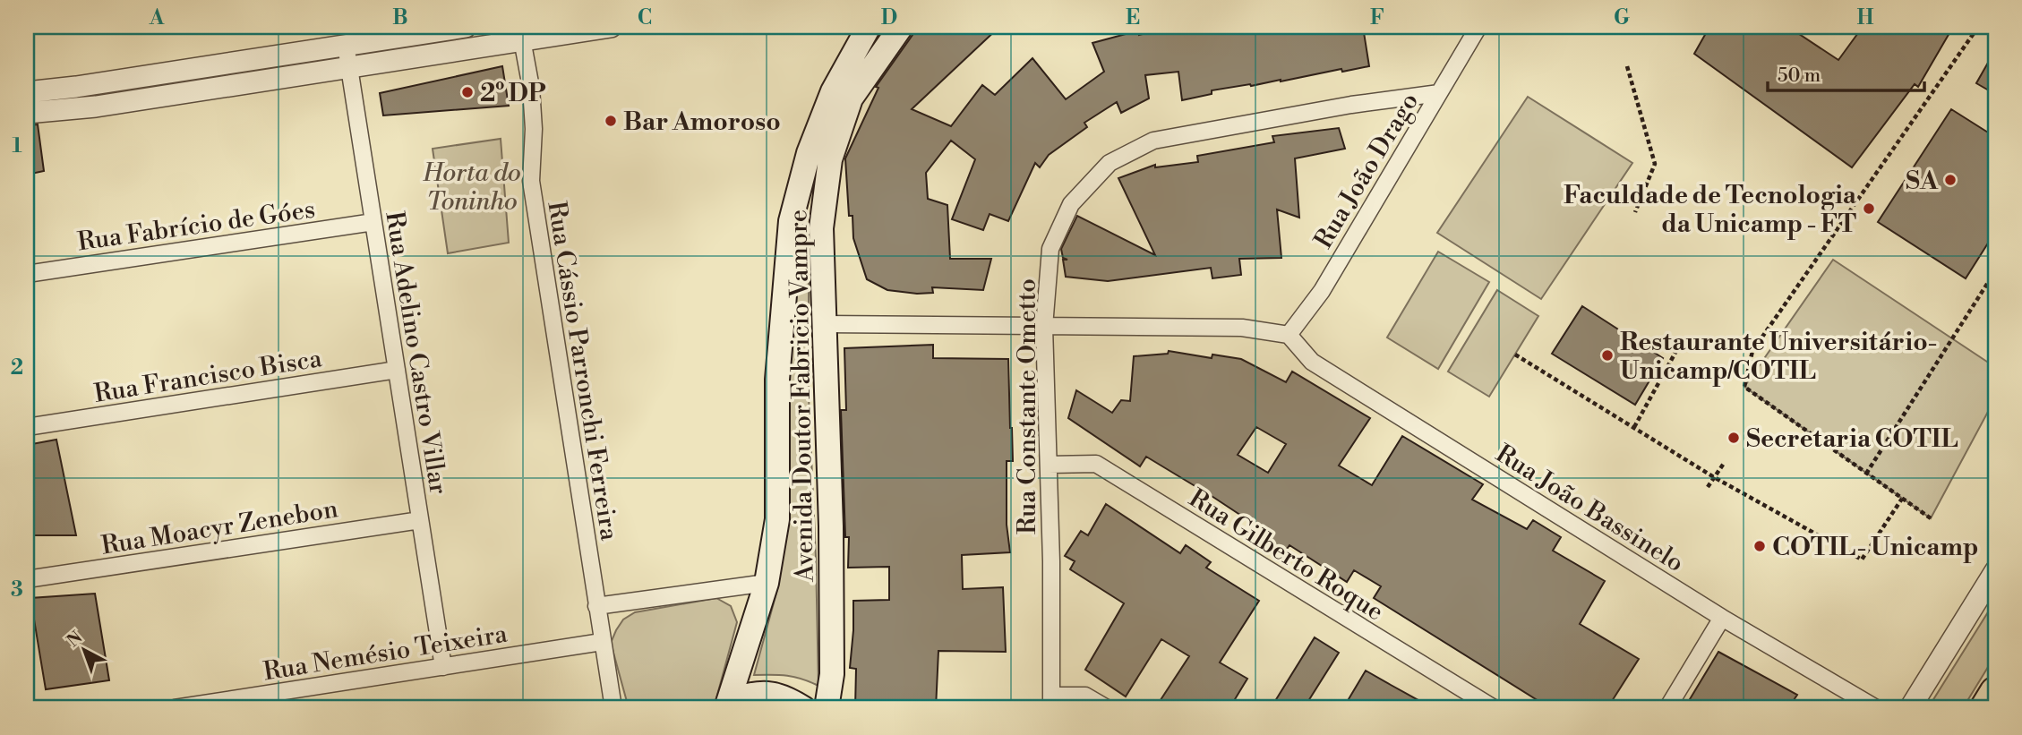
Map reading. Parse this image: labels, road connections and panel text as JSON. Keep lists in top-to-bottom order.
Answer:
{
  "streets": {
    "main road": ["Avenida Doutor Fabricio Vampre"],
    "street": [
      "Rua João Drago",
      "Rua Fabrício de Góes",
      "Rua Adelino Castro Villar",
      "Rua Cássio Parronchi Ferreira",
      "Rua Francisco Bisca",
      "Rua Constante Ometto",
      "Rua João Bassinelo",
      "Rua Moacyr Zenebon",
      "Rua Gilberto Roque",
      "Rua Nemésio Teixeira"
    ]
  },
  "crossings": [
    ["Rua João Drago", "Rua Constante Ometto"],
    ["Rua João Drago", "Rua João Bassinelo"],
    ["Rua Fabrício de Góes", "Rua Adelino Castro Villar"],
    ["Rua Adelino Castro Villar", "Rua Francisco Bisca"],
    ["Rua Adelino Castro Villar", "Rua Moacyr Zenebon"],
    ["Rua Adelino Castro Villar", "Rua Nemésio Teixeira"],
    ["Rua Cássio Parronchi Ferreira", "Rua Nemésio Teixeira"],
    ["Rua Constante Ometto", "Rua Gilberto Roque"]
  ],
  "parks": ["Horta do Toninho"],
  "places": [
    "2º DP",
    "Bar Amoroso",
    "SA",
    "Faculdade de Tecnologia da Unicamp - FT",
    "Restaurante Universitário- Unicamp/COTIL",
    "Secretaria COTIL",
    "COTIL- Unicamp"
  ],
  "scale_bar": "50 m",
  "north": "top left",
  "grid": {
    "columns": [
      "A",
      "B",
      "C",
      "D",
      "E",
      "F",
      "G",
      "H"
    ],
    "rows": ["1", "2", "3"]
  }
}
